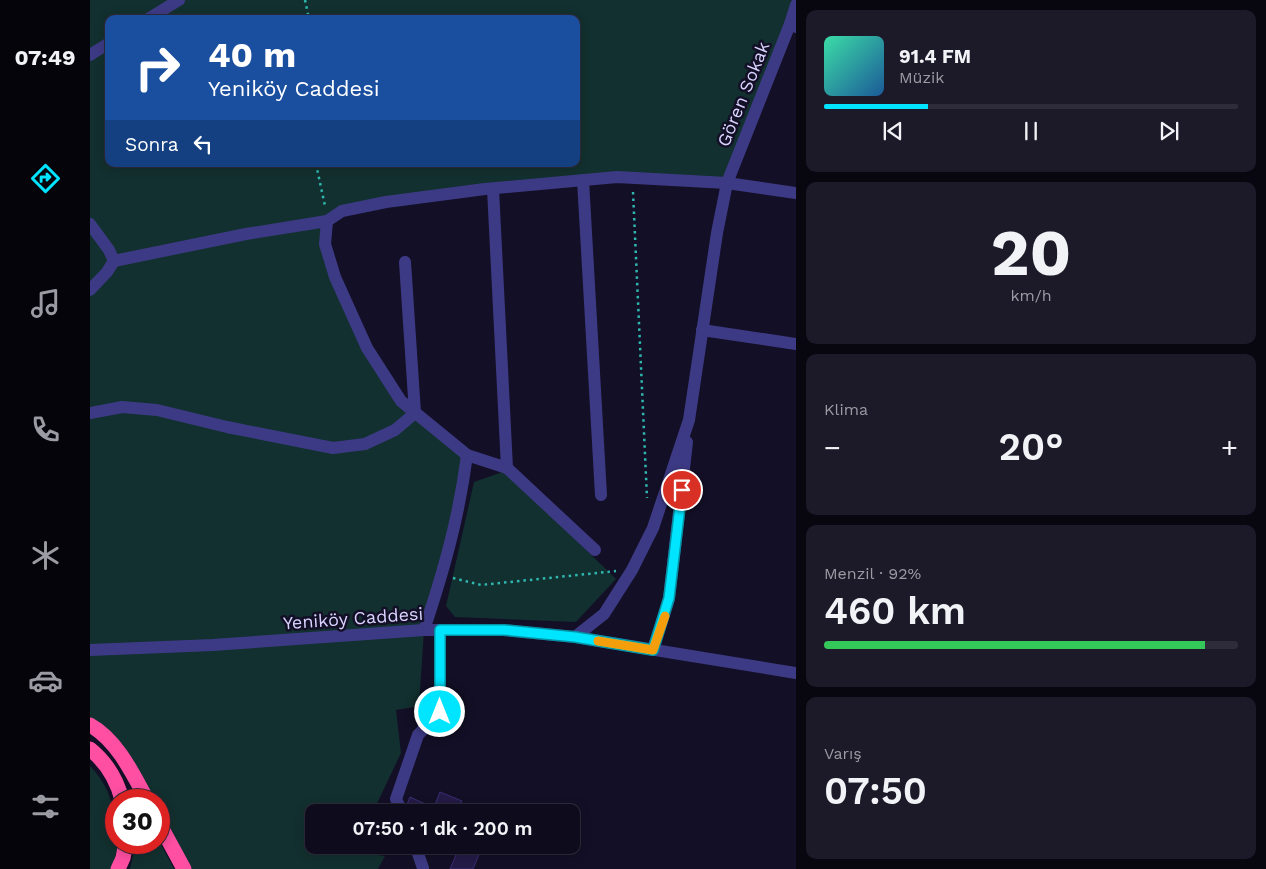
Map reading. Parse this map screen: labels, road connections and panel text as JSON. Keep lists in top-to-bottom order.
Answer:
{
  "streets": {
    "street": ["Gören Sokak", "Yeniköy Caddesi"]
  },
  "page": {
    "tabs": "07:49",
    "turn": ["40 m", "Yeniköy Caddesi"],
    "song": ["91.4 FM", "Müzik"],
    "then": "Sonra",
    "tile": [
      ["20", "km/h"],
      "Klima",
      ["Menzil · 92%", "460 km"],
      ["Varış", "07:50"]
    ],
    "heat": ["−", "20°", "+"],
    "limit": "30",
    "trip": "07:50 · 1 dk · 200 m"
  }
}
